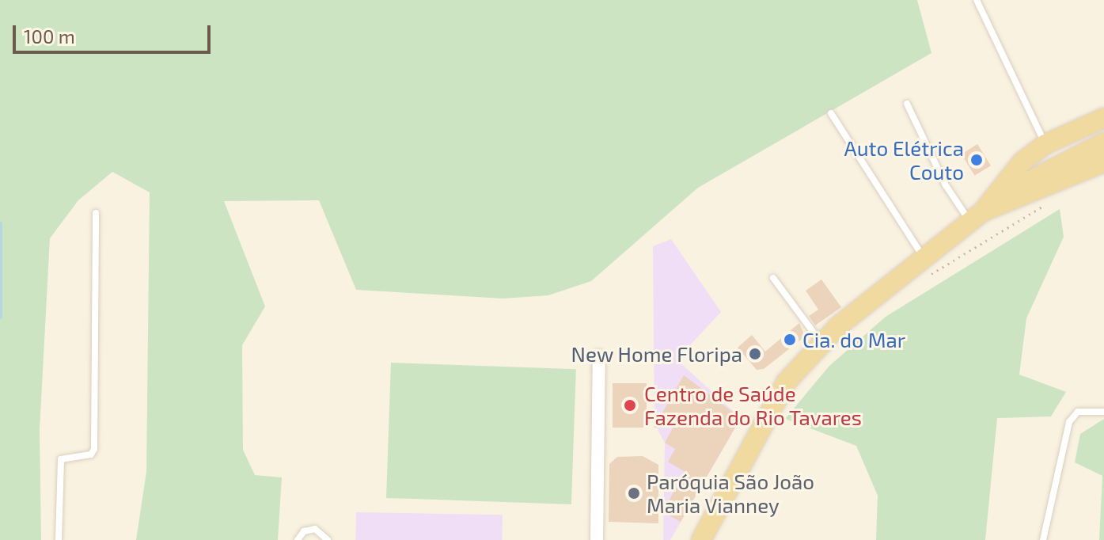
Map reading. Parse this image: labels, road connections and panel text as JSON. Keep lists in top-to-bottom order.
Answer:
{
  "places": [
    "Auto Elétrica Couto",
    "Cia. do Mar",
    "New Home Floripa",
    "Centro de Saúde Fazenda do Rio Tavares",
    "Paróquia São João Maria Vianney"
  ],
  "scale_bar": "100 m"
}
